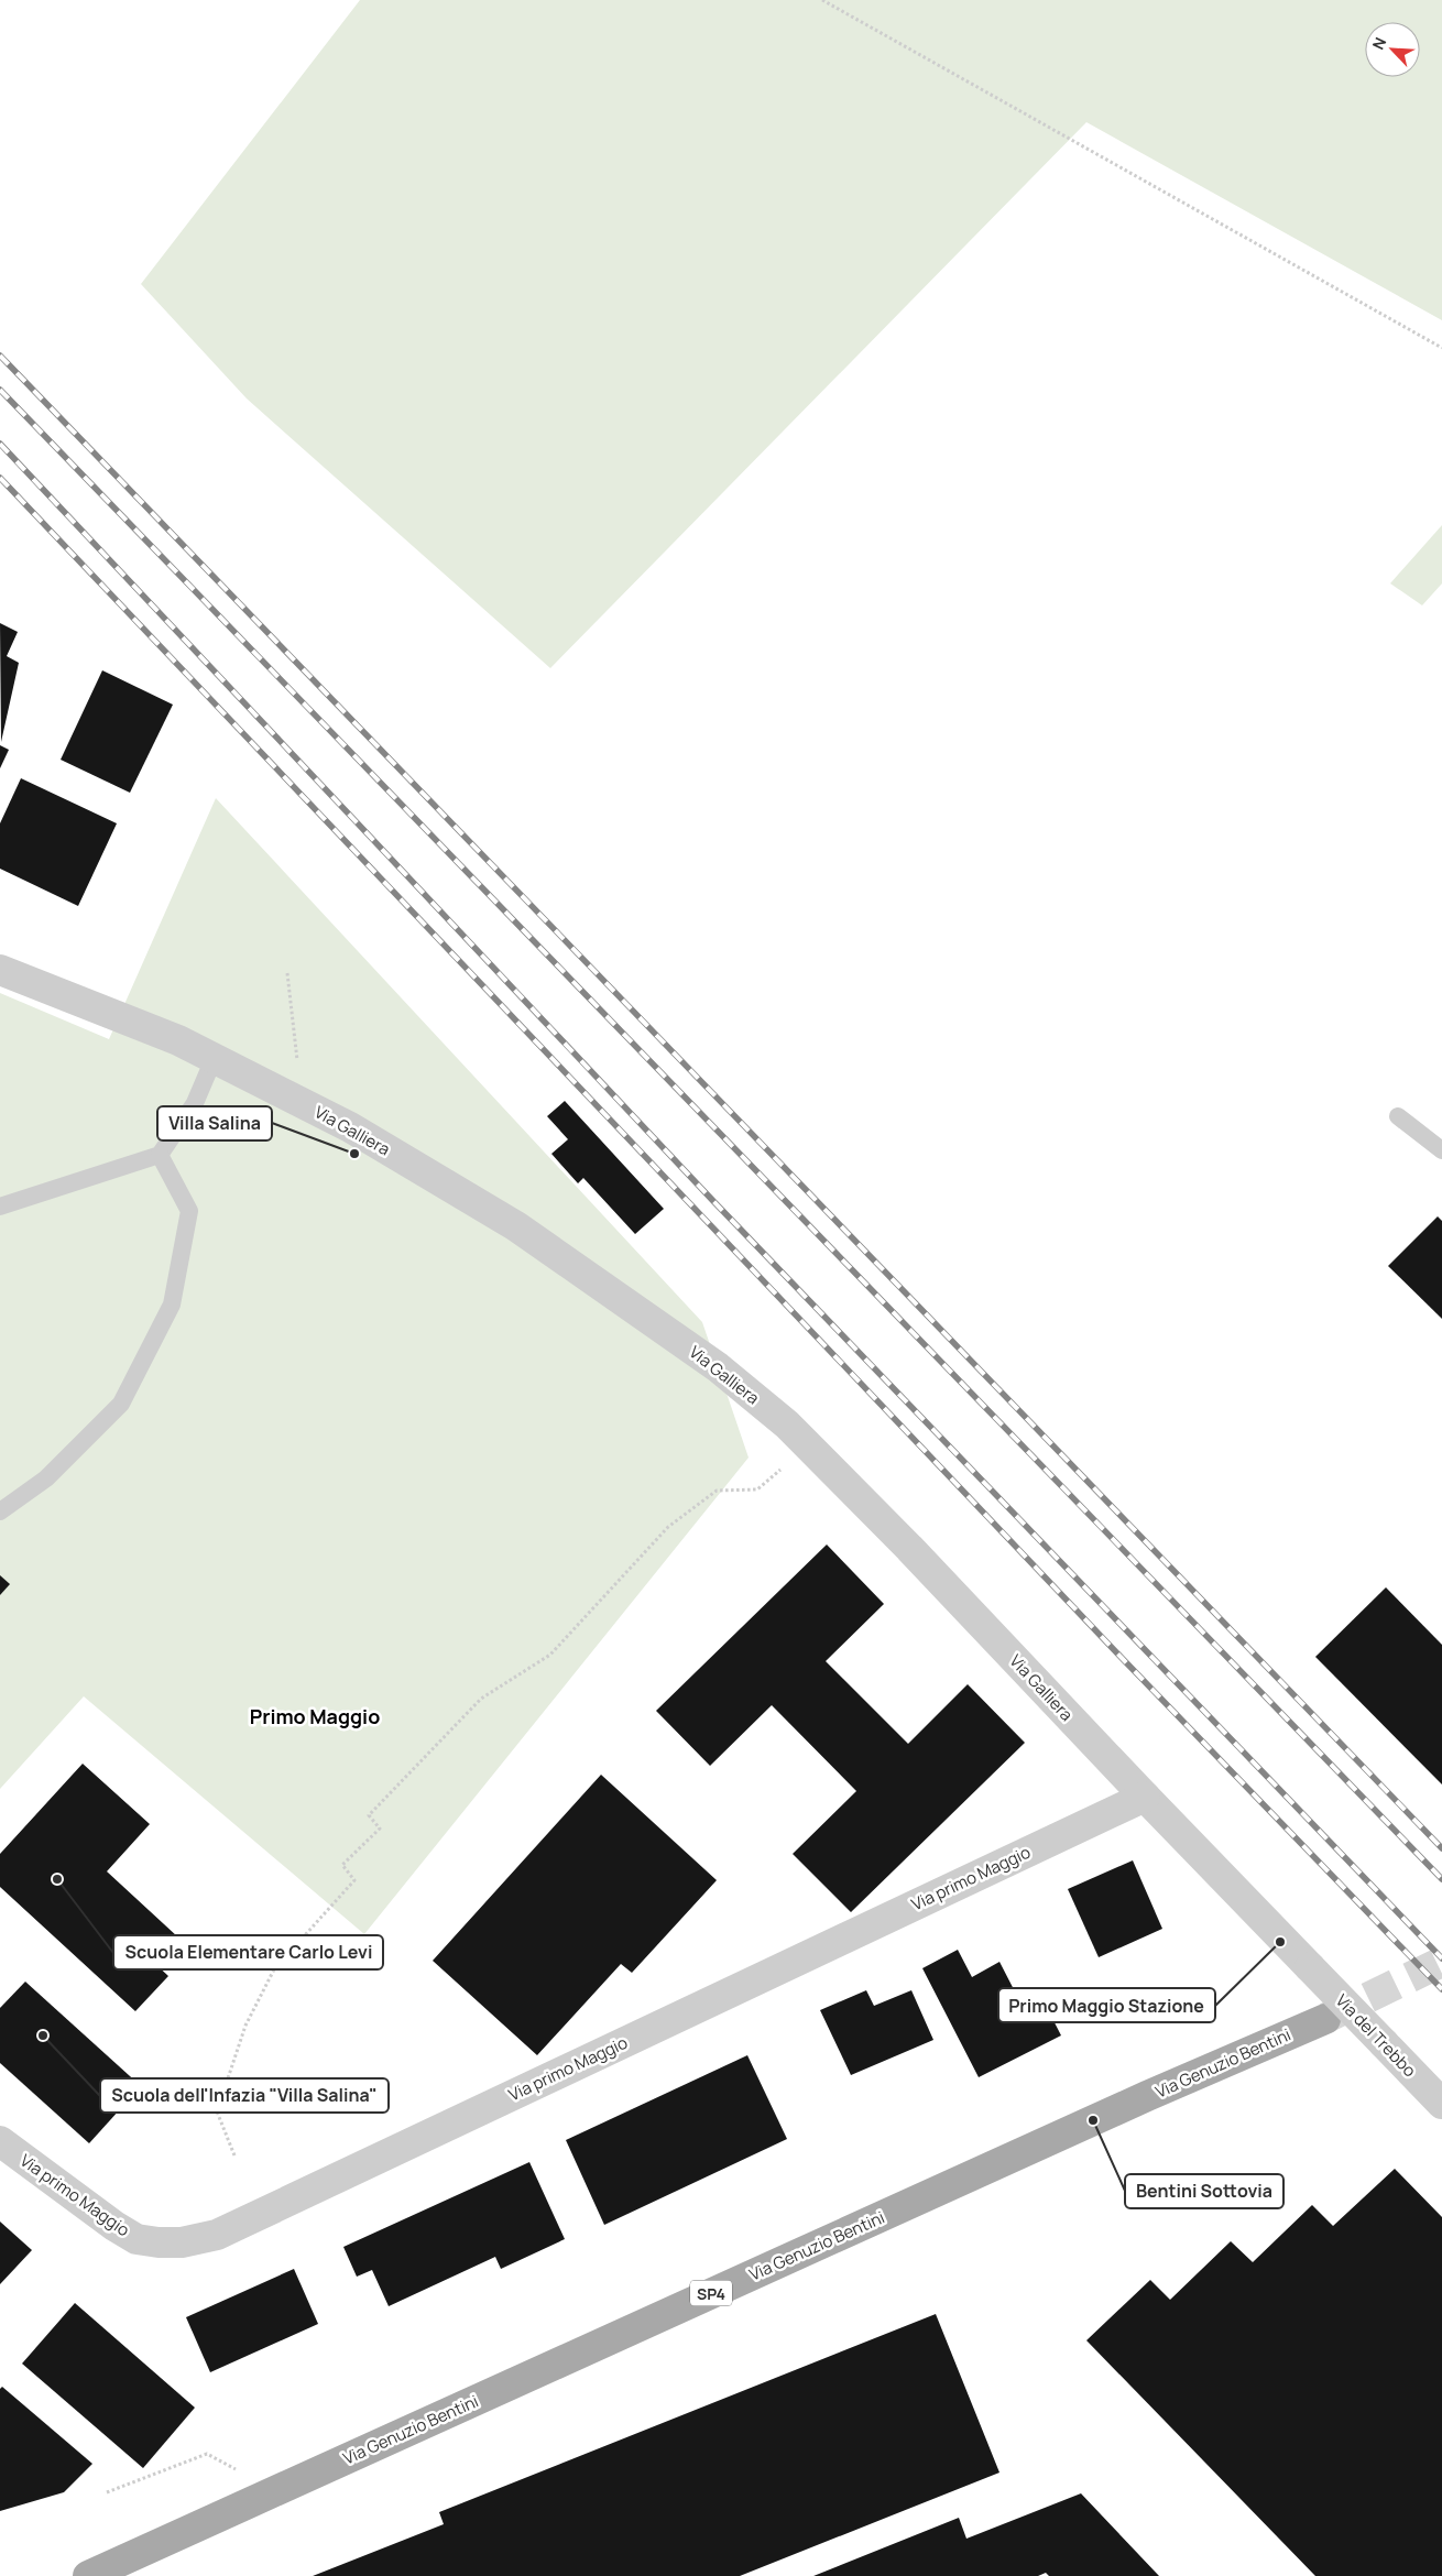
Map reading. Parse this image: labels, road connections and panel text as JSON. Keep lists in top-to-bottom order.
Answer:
{
  "streets": {
    "main road": ["Via Genuzio Bentini", "SP4"],
    "street": ["Via Galliera", "Via primo Maggio", "Via del Trebbo"]
  },
  "crossings": [
    ["Via Galliera", "Via primo Maggio"],
    ["Via Galliera", "Via del Trebbo"]
  ],
  "districts": ["Primo Maggio"],
  "places": [
    "Villa Salina",
    "Scuola Elementare Carlo Levi",
    "Primo Maggio Stazione",
    "Scuola dell'Infazia \"Villa Salina\"",
    "Bentini Sottovia"
  ],
  "north": "top left"
}
